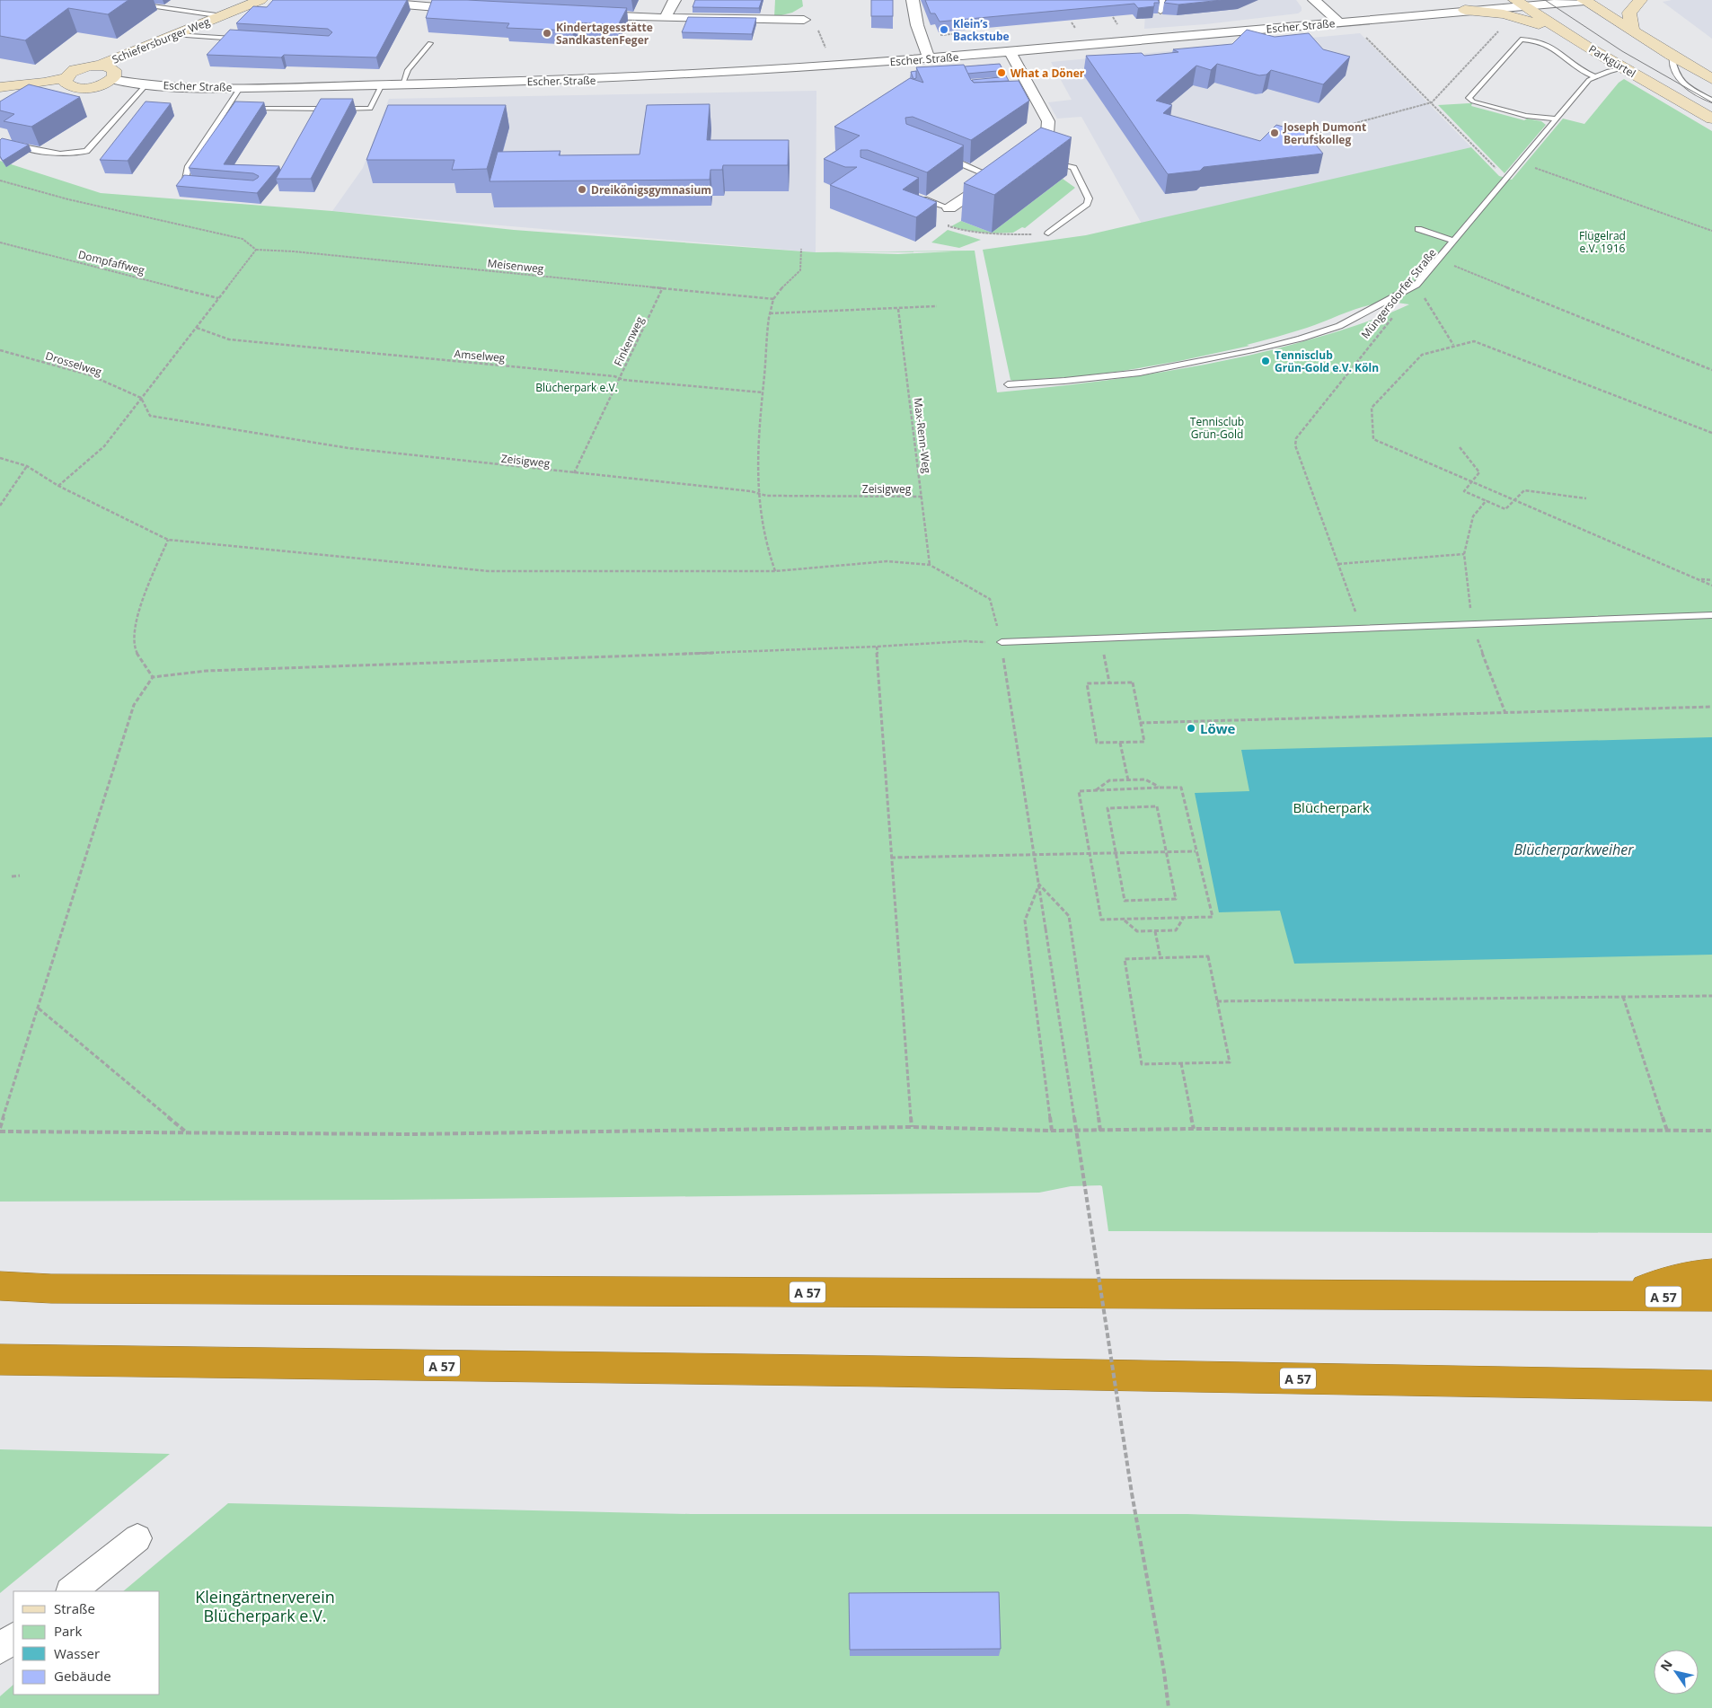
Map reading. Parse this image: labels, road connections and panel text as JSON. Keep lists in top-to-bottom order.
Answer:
{
  "streets": {
    "highway": ["A 57"],
    "main road": ["Schiefersburger Weg", "Parkgürtel"],
    "street": ["Escher Straße"],
    "lane": ["Müngersdorfer Straße"],
    "path": [
      "Dompfaffweg",
      "Meisenweg",
      "Finkenweg",
      "Amselweg",
      "Drosselweg",
      "Max-Renn-Weg",
      "Zeisigweg"
    ]
  },
  "crossings": [
    ["Escher Straße", "Parkgürtel"],
    ["Meisenweg", "Finkenweg"],
    ["Finkenweg", "Amselweg"],
    ["Finkenweg", "Zeisigweg"],
    ["Drosselweg", "Zeisigweg"],
    ["Max-Renn-Weg", "Zeisigweg"]
  ],
  "water": ["Blücherparkweiher"],
  "parks": [
    "Flügelrad e.V. 1916",
    "Blücherpark e.V.",
    "Tennisclub Grün-Gold",
    "Blücherpark",
    "Kleingärtnerverein Blücherpark e.V."
  ],
  "places": [
    "Klein’s Backstube",
    "Kindertagesstätte SandkastenFeger",
    "What a Döner",
    "Joseph Dumont Berufskolleg",
    "Dreikönigsgymnasium",
    "Tennisclub Grün-Gold e.V. Köln",
    "Löwe"
  ],
  "legend": [
    "Straße",
    "Park",
    "Wasser",
    "Gebäude"
  ],
  "north": "top left"
}
